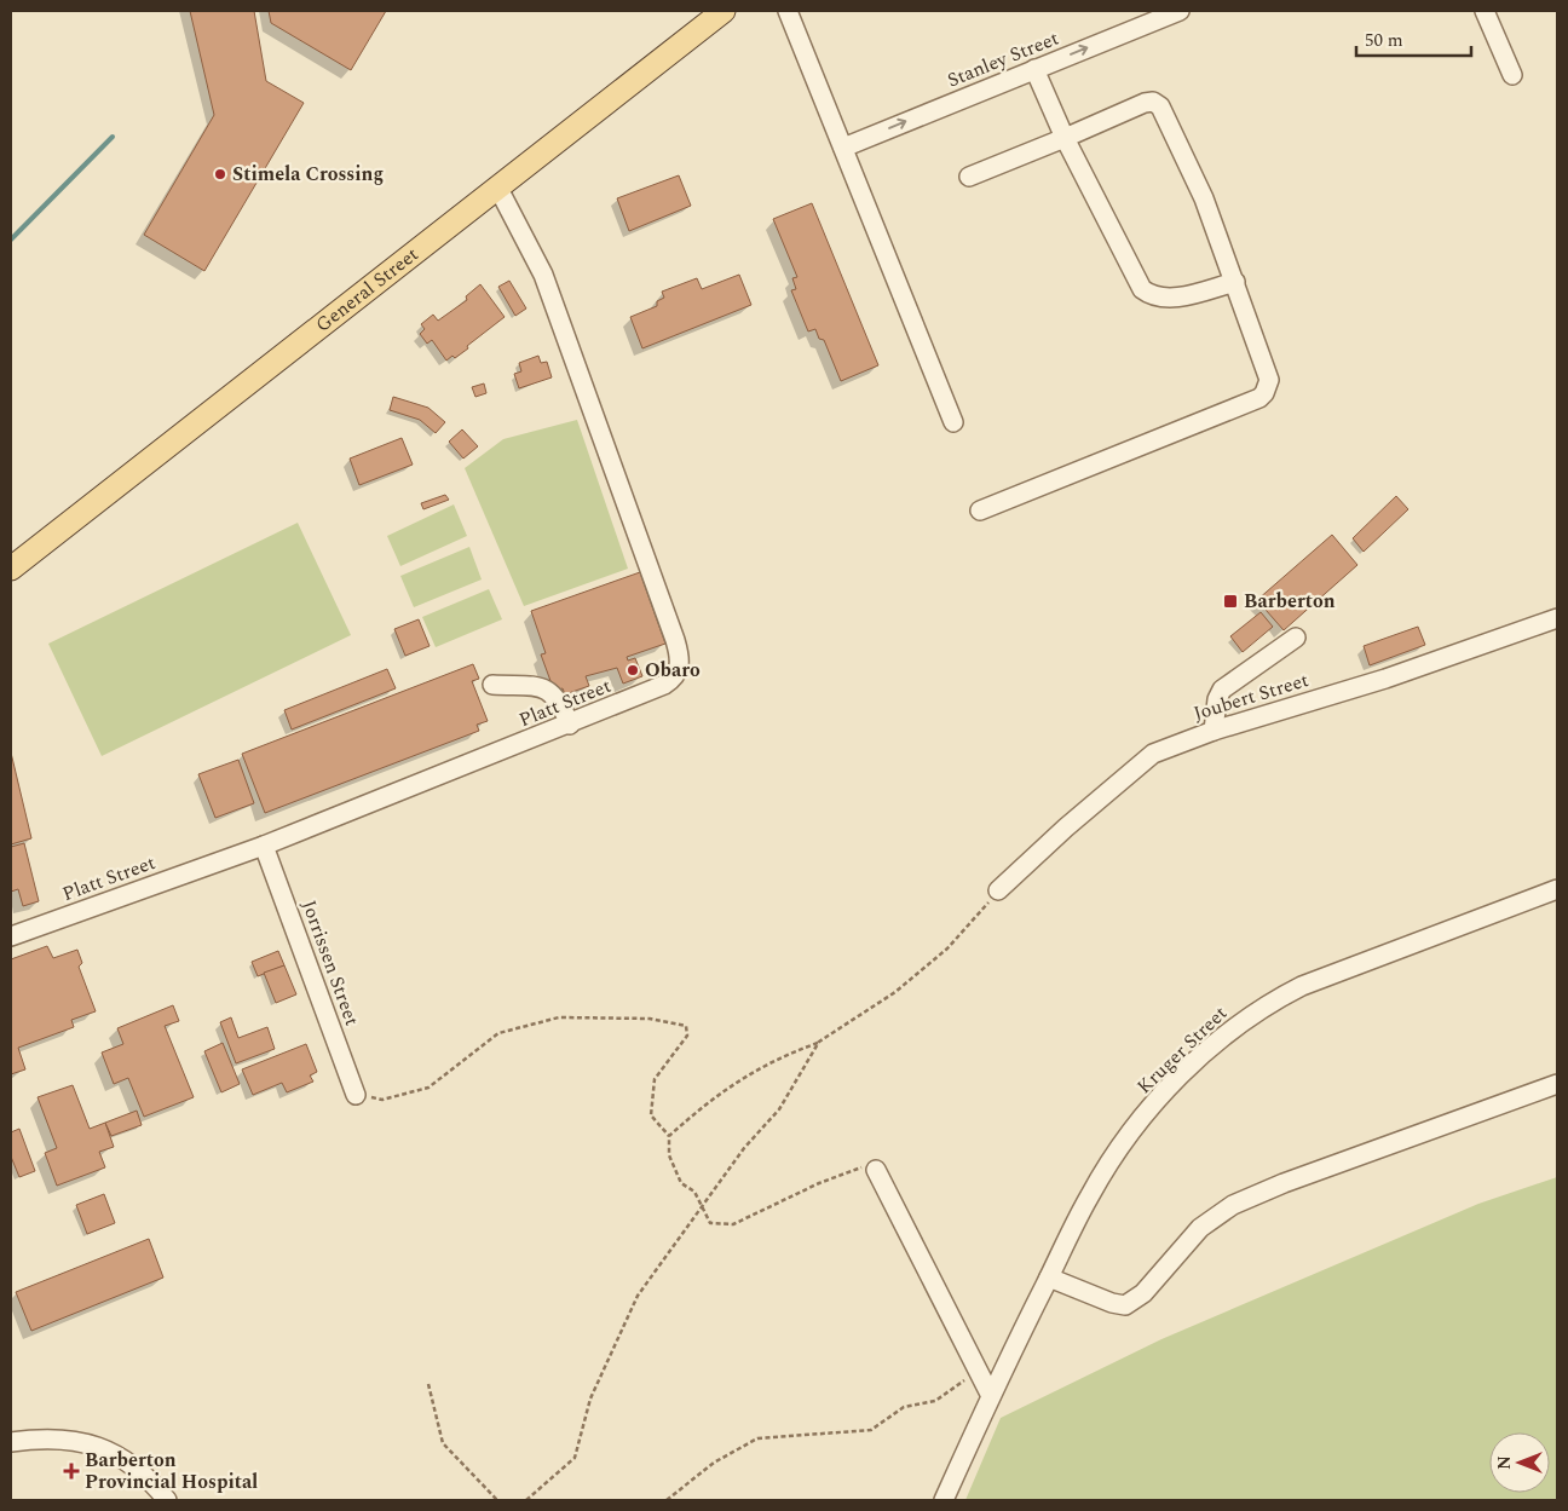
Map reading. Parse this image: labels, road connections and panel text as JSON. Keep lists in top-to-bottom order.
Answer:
{
  "streets": {
    "main road": ["General Street"],
    "street": [
      "Stanley Street",
      "Joubert Street",
      "Platt Street",
      "Jorrissen Street",
      "Kruger Street"
    ]
  },
  "crossings": [
    ["General Street", "Platt Street"],
    ["Platt Street", "Jorrissen Street"]
  ],
  "places": {
    "other": ["Stimela Crossing", "Obaro"],
    "transit": ["Barberton"],
    "health": ["Barberton Provincial Hospital"]
  },
  "scale_bar": "50 m",
  "north": "left"
}
